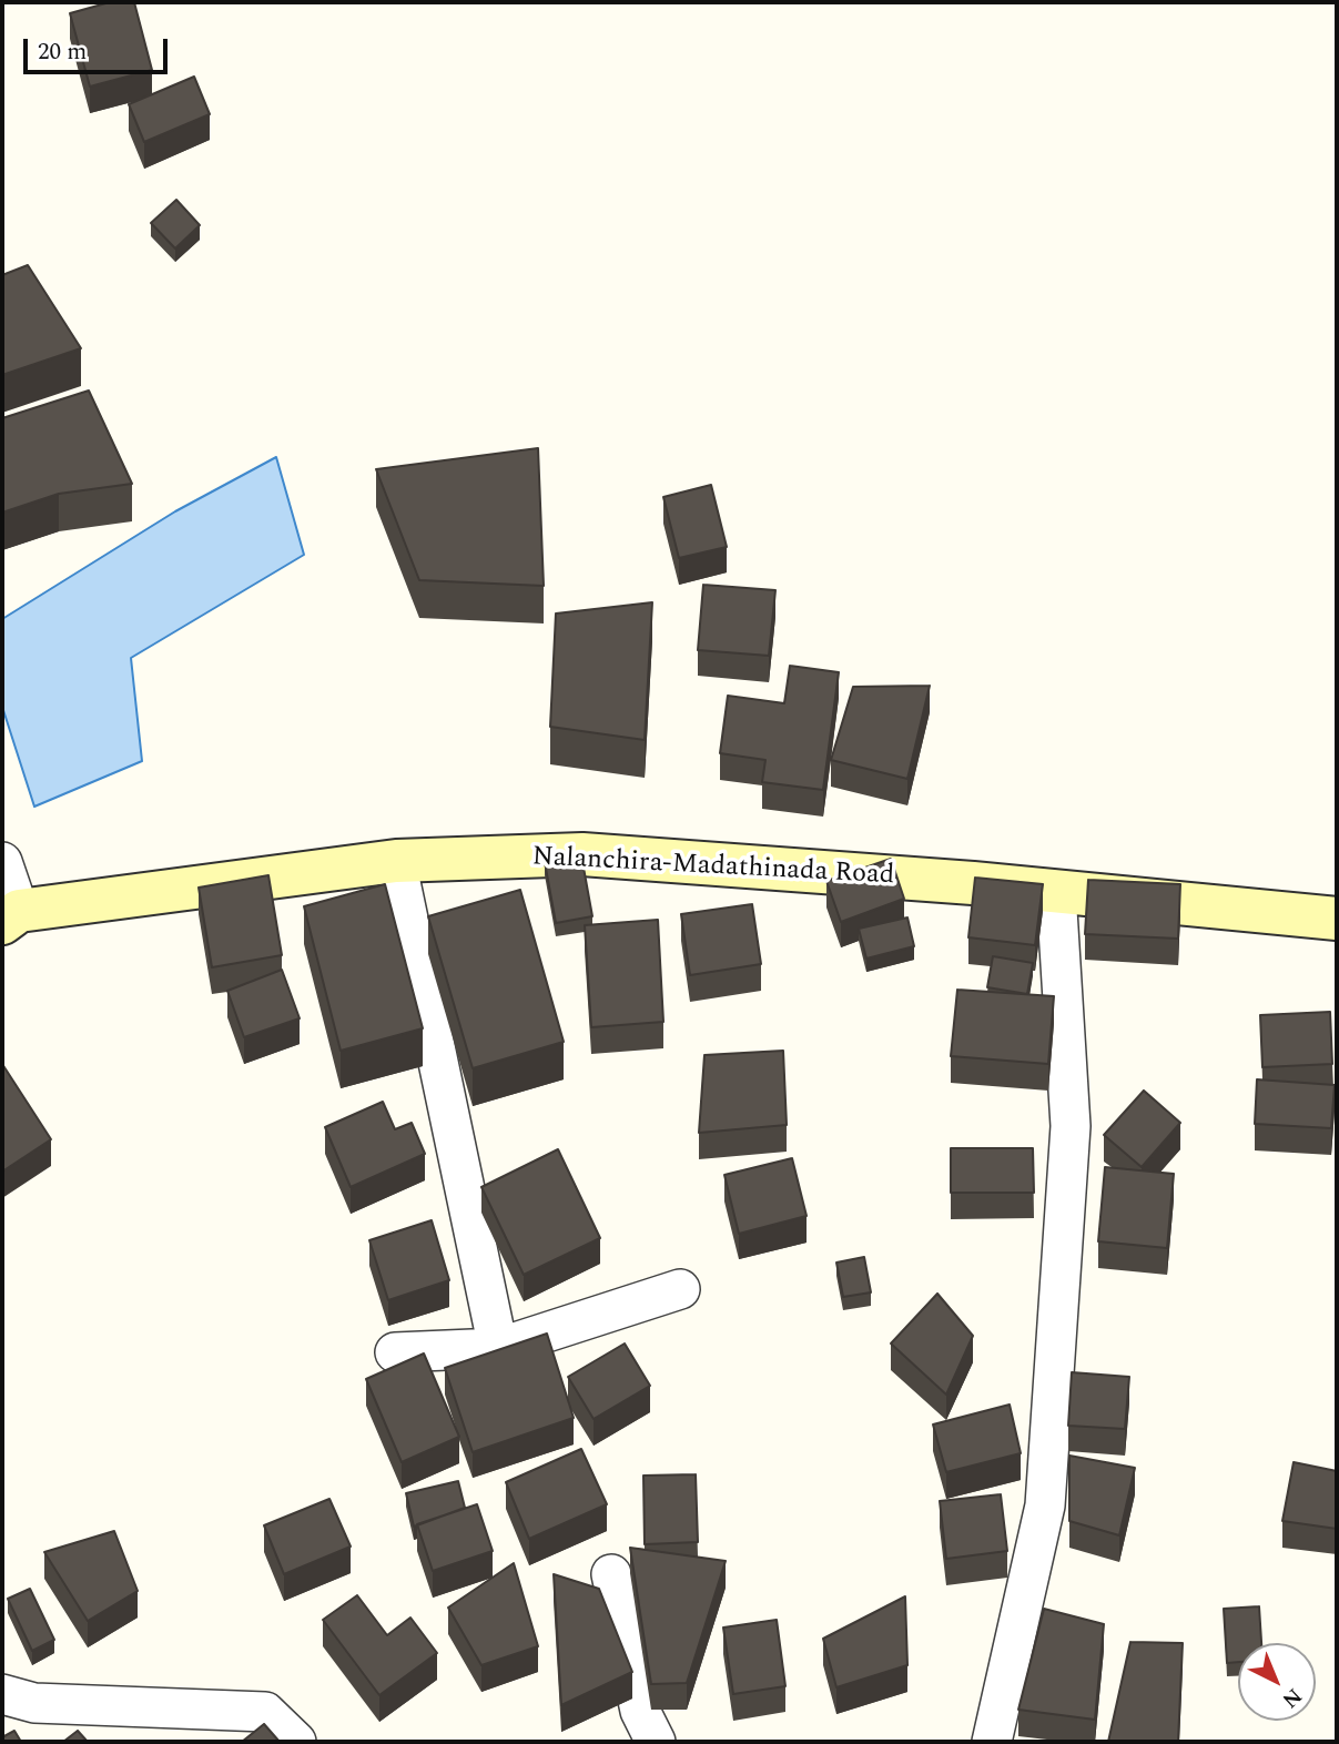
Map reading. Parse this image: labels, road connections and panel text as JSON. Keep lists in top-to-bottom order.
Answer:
{
  "streets": {
    "street": ["Nalanchira-Madathinada Road"]
  },
  "scale_bar": "20 m",
  "north": "bottom right"
}
